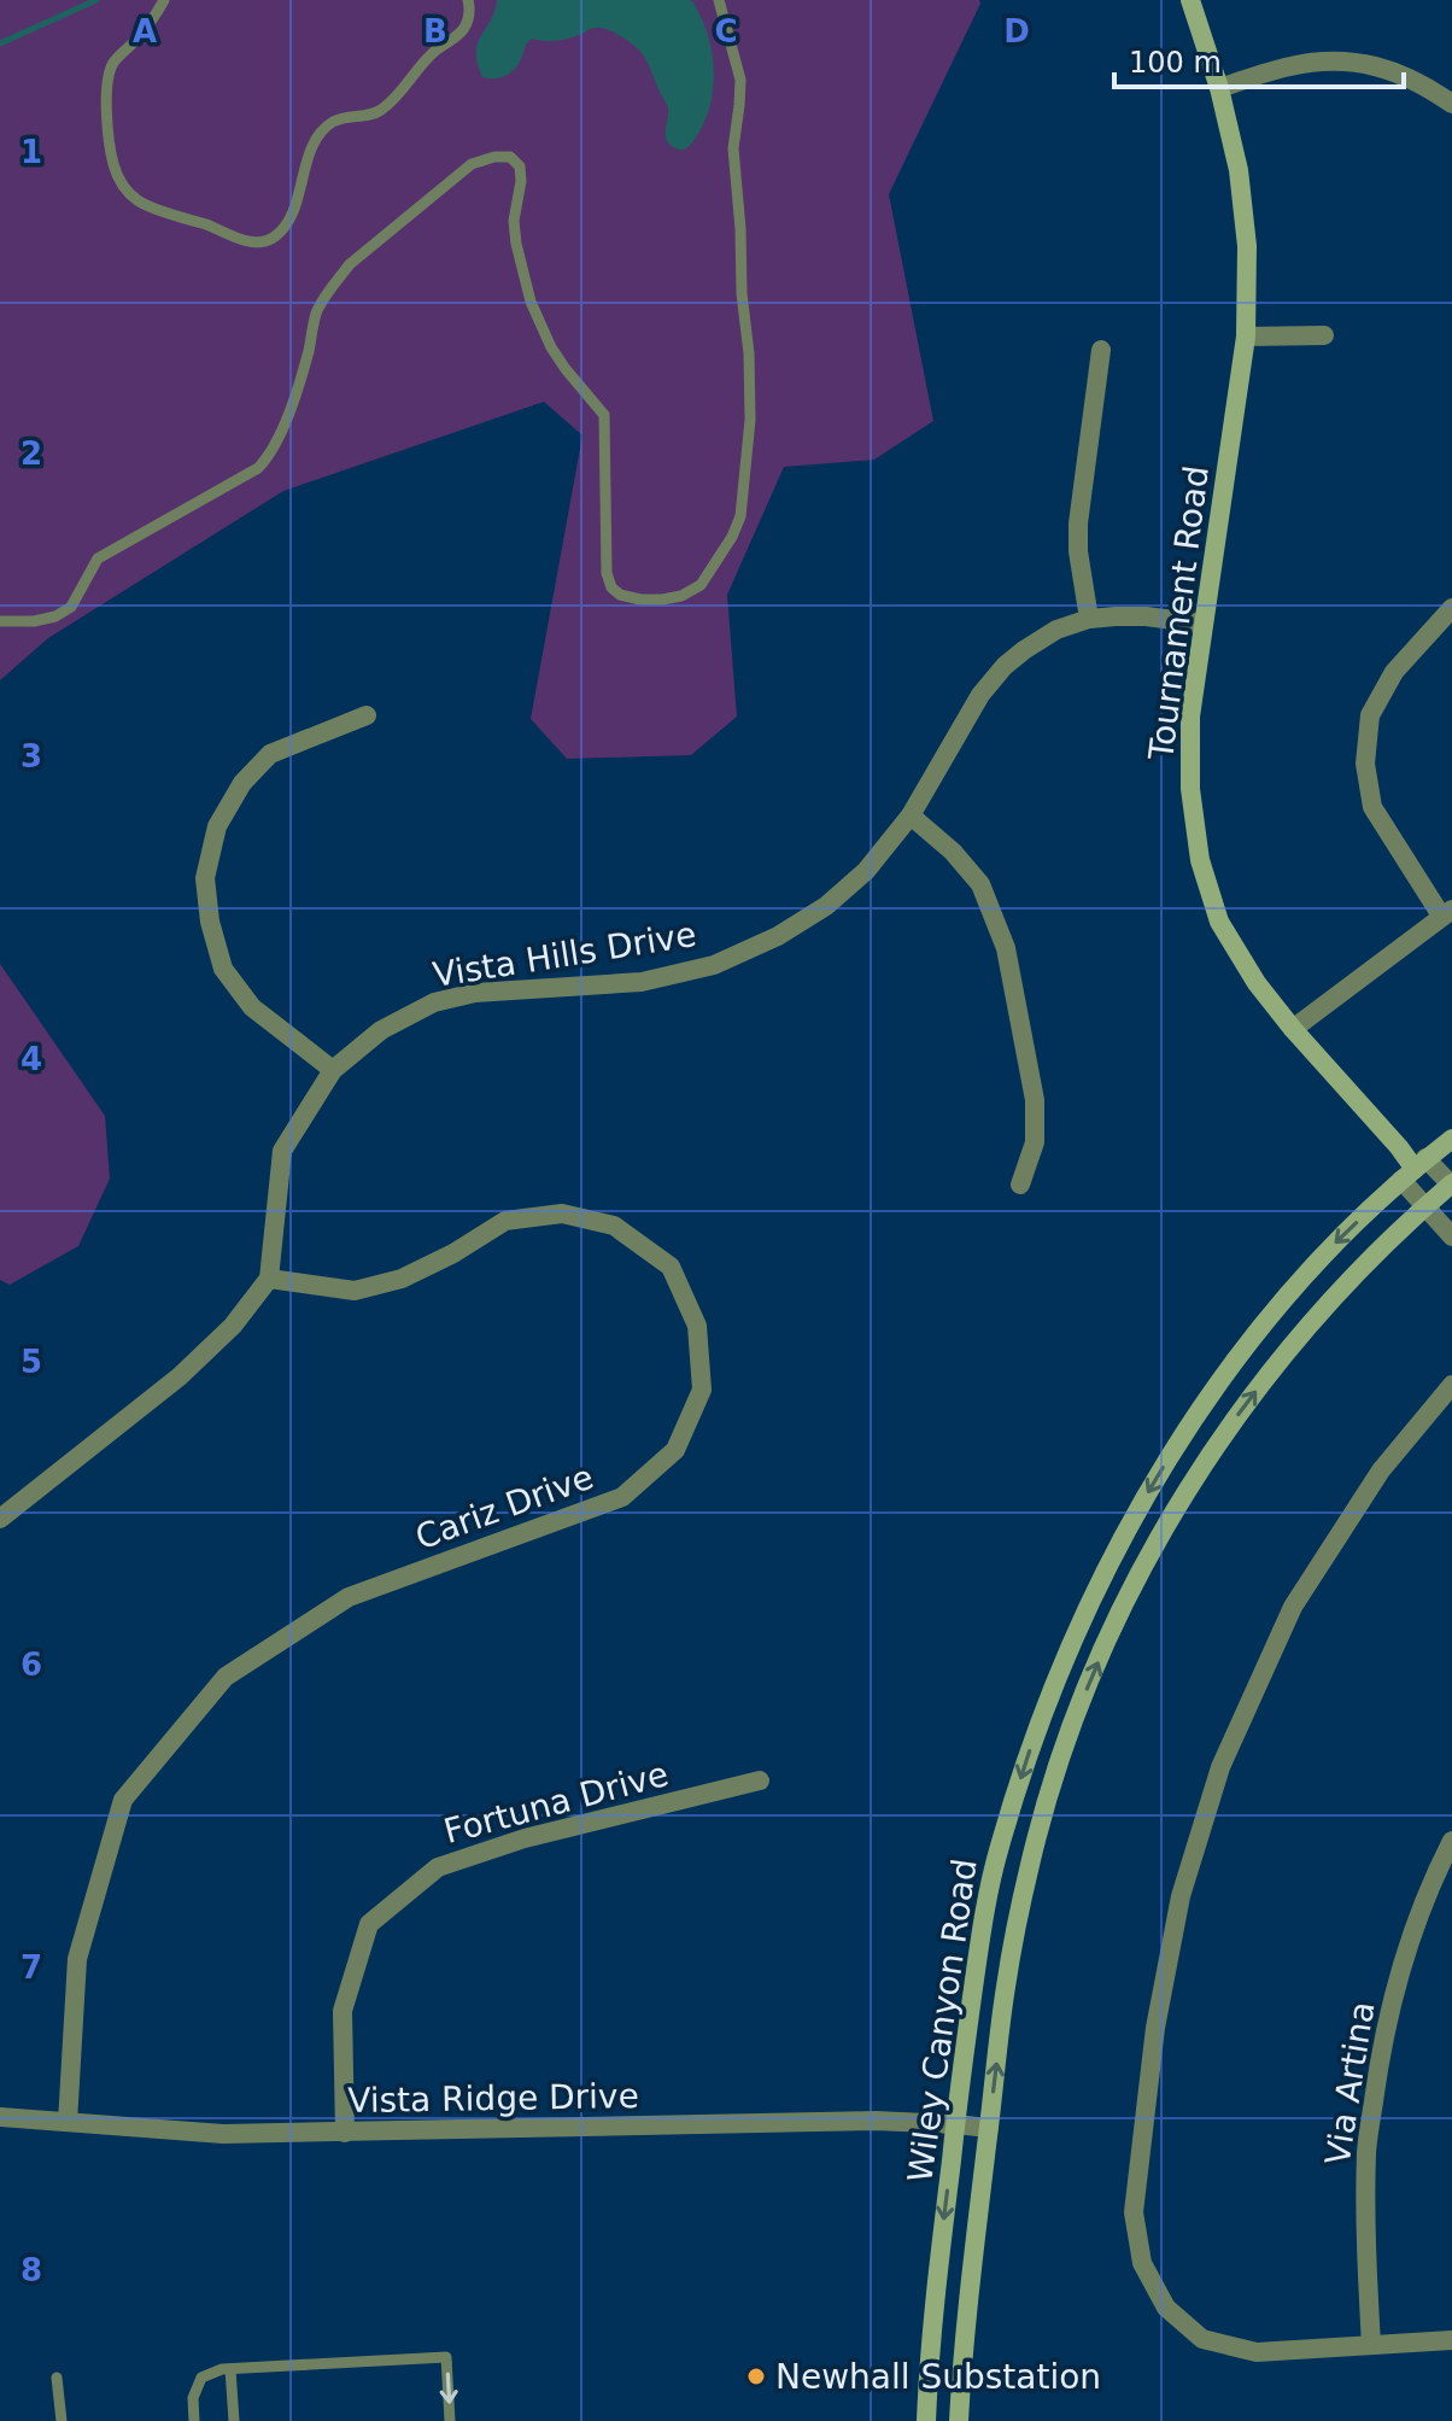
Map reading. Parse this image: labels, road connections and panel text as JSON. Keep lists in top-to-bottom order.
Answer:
{
  "streets": {
    "main road": ["Tournament Road", "Wiley Canyon Road"],
    "street": [
      "Vista Hills Drive",
      "Cariz Drive",
      "Fortuna Drive",
      "Via Artina",
      "Vista Ridge Drive"
    ]
  },
  "crossings": [
    ["Tournament Road", "Vista Hills Drive"],
    ["Tournament Road", "Wiley Canyon Road"],
    ["Vista Hills Drive", "Cariz Drive"],
    ["Cariz Drive", "Vista Ridge Drive"],
    ["Fortuna Drive", "Vista Ridge Drive"],
    ["Wiley Canyon Road", "Vista Ridge Drive"]
  ],
  "places": ["Newhall Substation"],
  "scale_bar": "100 m",
  "grid": {
    "columns": [
      "A",
      "B",
      "C",
      "D"
    ],
    "rows": [
      "1",
      "2",
      "3",
      "4",
      "5",
      "6",
      "7",
      "8"
    ]
  }
}
